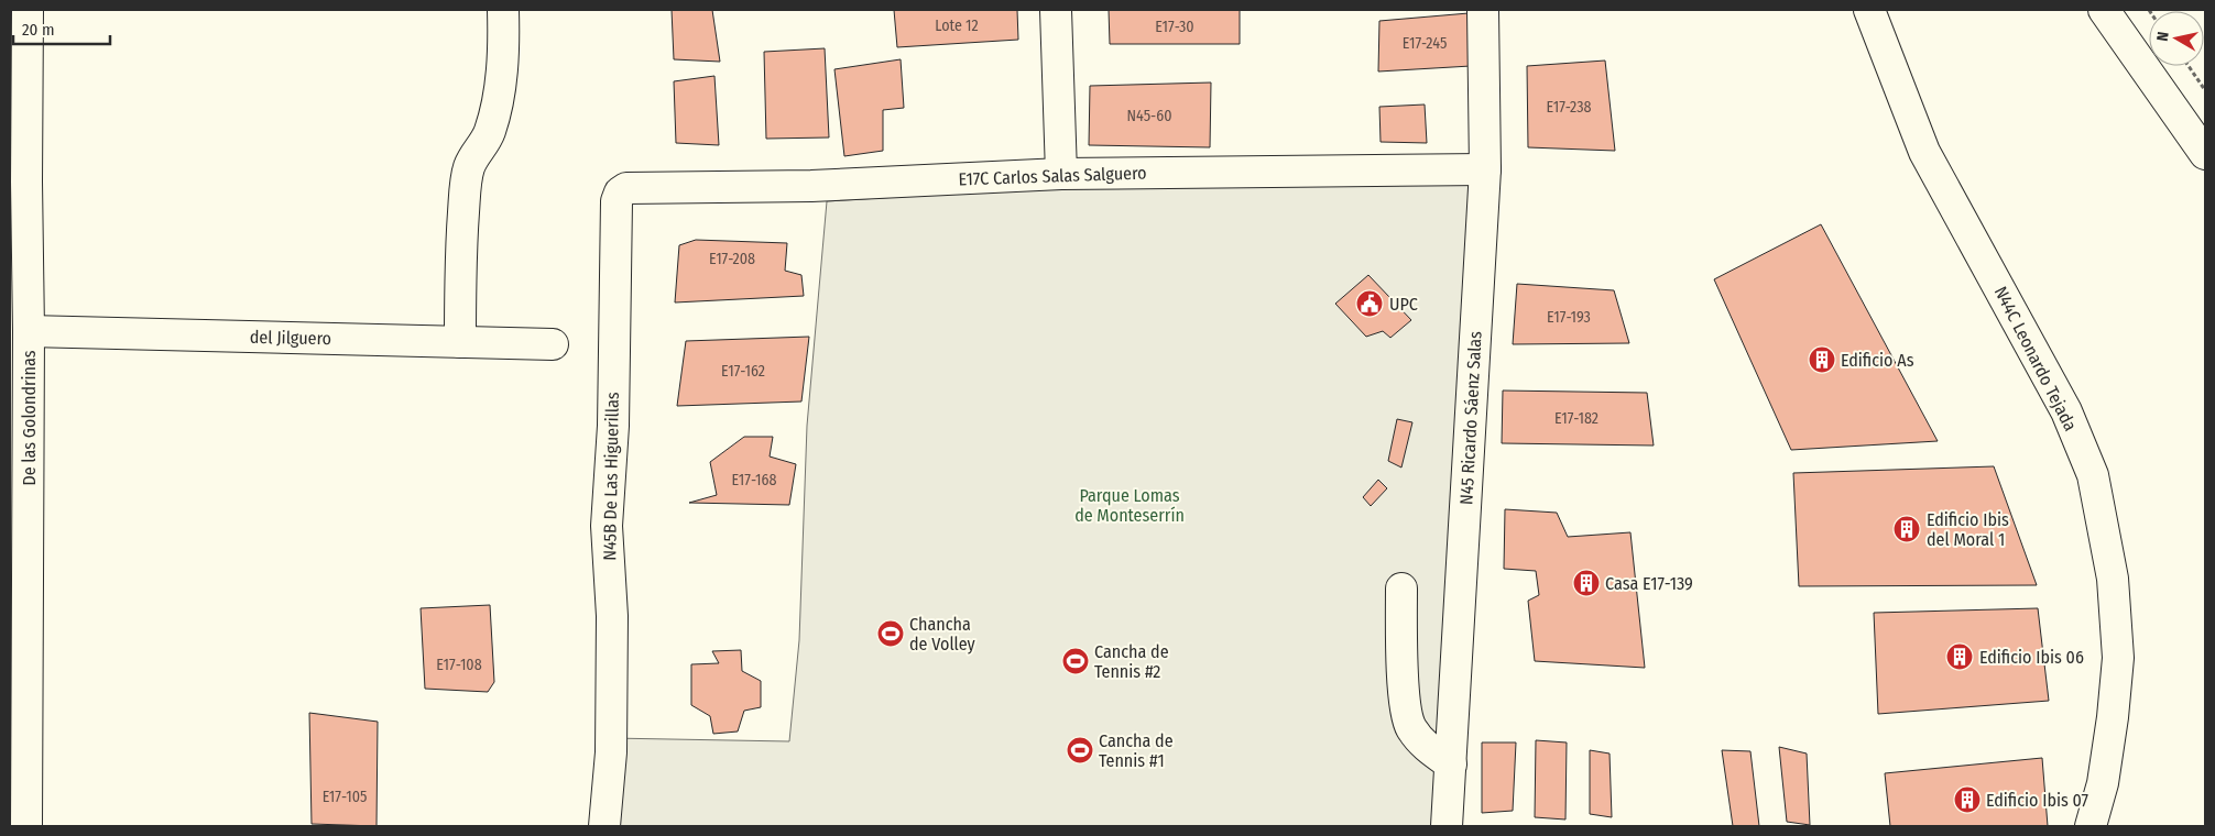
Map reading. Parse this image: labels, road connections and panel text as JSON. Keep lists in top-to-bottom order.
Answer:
{
  "streets": {
    "street": [
      "E17C Carlos Salas Salguero",
      "del Jilguero",
      "N44C Leonardo Tejada",
      "De las Golondrinas",
      "N45 Ricardo Sáenz Salas",
      "N45B De Las Higuerillas"
    ]
  },
  "crossings": [
    ["E17C Carlos Salas Salguero", "N45 Ricardo Sáenz Salas"],
    ["E17C Carlos Salas Salguero", "N45B De Las Higuerillas"],
    ["del Jilguero", "De las Golondrinas"]
  ],
  "parks": ["Parque Lomas de Monteserrín"],
  "places": {
    "public building": ["UPC"],
    "building": [
      "Edificio As",
      "Edificio Ibis del Moral 1",
      "Casa E17-139",
      "Edificio Ibis 06",
      "Edificio Ibis 07"
    ],
    "sports": ["Chancha de Volley", "Cancha de Tennis #2", "Cancha de Tennis #1"]
  },
  "house_numbers": [
    "Lote 12",
    "E17-30",
    "E17-245",
    "E17-238",
    "N45-60",
    "E17-208",
    "E17-193",
    "E17-162",
    "E17-182",
    "E17-168",
    "E17-108",
    "E17-105"
  ],
  "scale_bar": "20 m",
  "north": "left"
}
